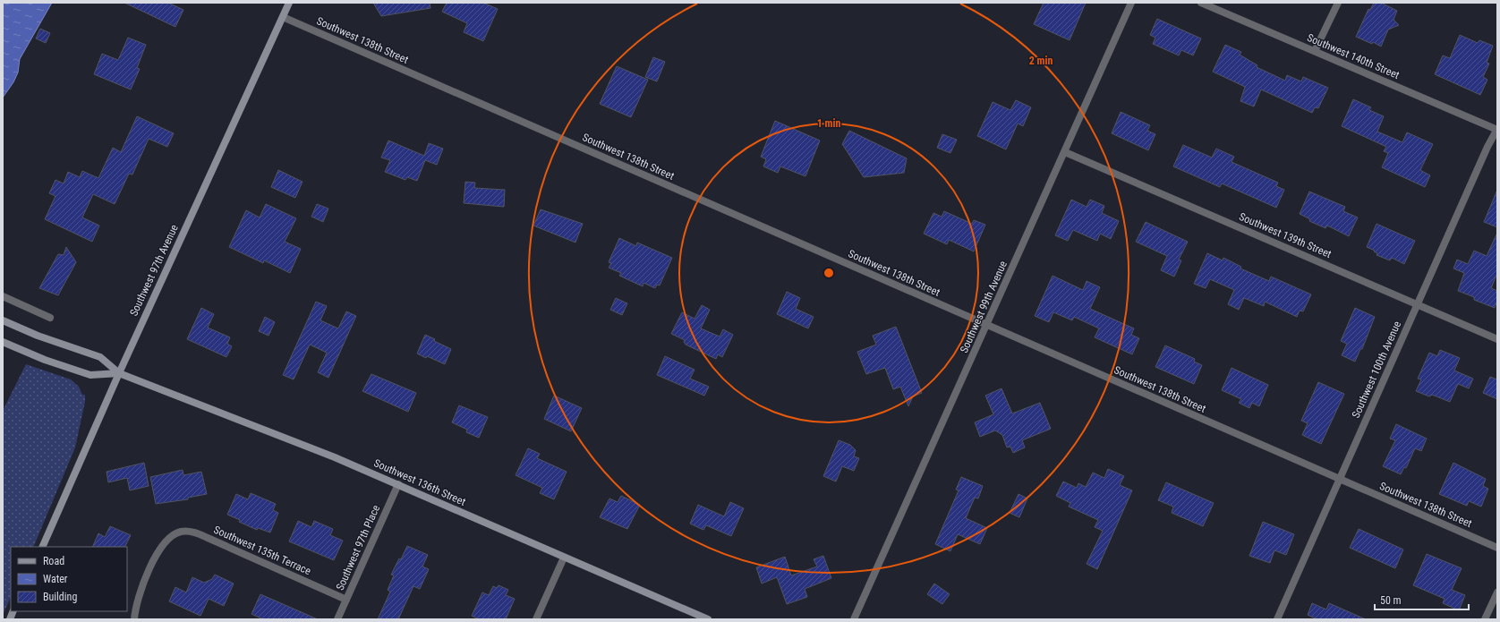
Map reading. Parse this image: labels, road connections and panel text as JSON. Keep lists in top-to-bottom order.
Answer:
{
  "streets": {
    "street": [
      "Southwest 138th Street",
      "Southwest 140th Street",
      "Southwest 139th Street",
      "Southwest 97th Avenue",
      "Southwest 99th Avenue",
      "Southwest 100th Avenue",
      "Southwest 136th Street",
      "Southwest 97th Place",
      "Southwest 135th Terrace"
    ]
  },
  "crossings": [
    ["Southwest 138th Street", "Southwest 97th Avenue"],
    ["Southwest 138th Street", "Southwest 99th Avenue"],
    ["Southwest 138th Street", "Southwest 100th Avenue"],
    ["Southwest 140th Street", "Southwest 100th Avenue"],
    ["Southwest 139th Street", "Southwest 99th Avenue"],
    ["Southwest 139th Street", "Southwest 100th Avenue"],
    ["Southwest 97th Avenue", "Southwest 136th Street"],
    ["Southwest 136th Street", "Southwest 97th Place"],
    ["Southwest 97th Place", "Southwest 135th Terrace"]
  ],
  "legend": ["Road", "Water", "Building"],
  "scale_bar": "50 m",
  "rings": ["2 min", "1 min"]
}
